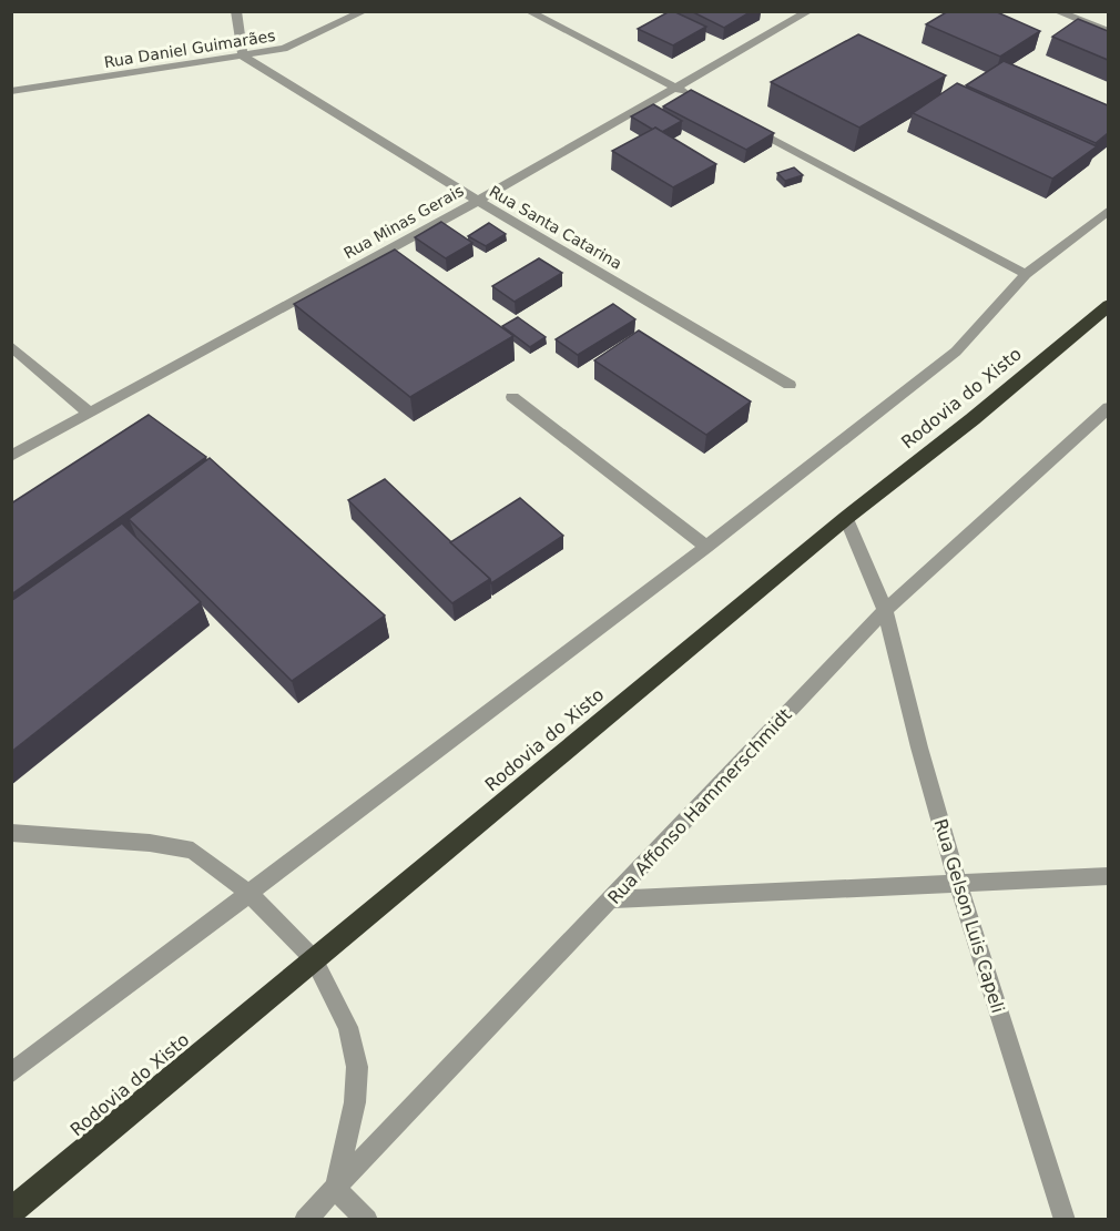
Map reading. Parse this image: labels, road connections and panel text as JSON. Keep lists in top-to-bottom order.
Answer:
{
  "streets": {
    "highway": ["Rodovia do Xisto"],
    "street": [
      "Rua Daniel Guimarães",
      "Rua Minas Gerais",
      "Rua Santa Catarina",
      "Rua Affonso Hammerschmidt",
      "Rua Gelson Luis Capeli"
    ]
  },
  "crossings": [
    ["Rua Daniel Guimarães", "Rua Santa Catarina"],
    ["Rua Minas Gerais", "Rua Santa Catarina"],
    ["Rodovia do Xisto", "Rua Gelson Luis Capeli"],
    ["Rua Affonso Hammerschmidt", "Rua Gelson Luis Capeli"]
  ]
}
